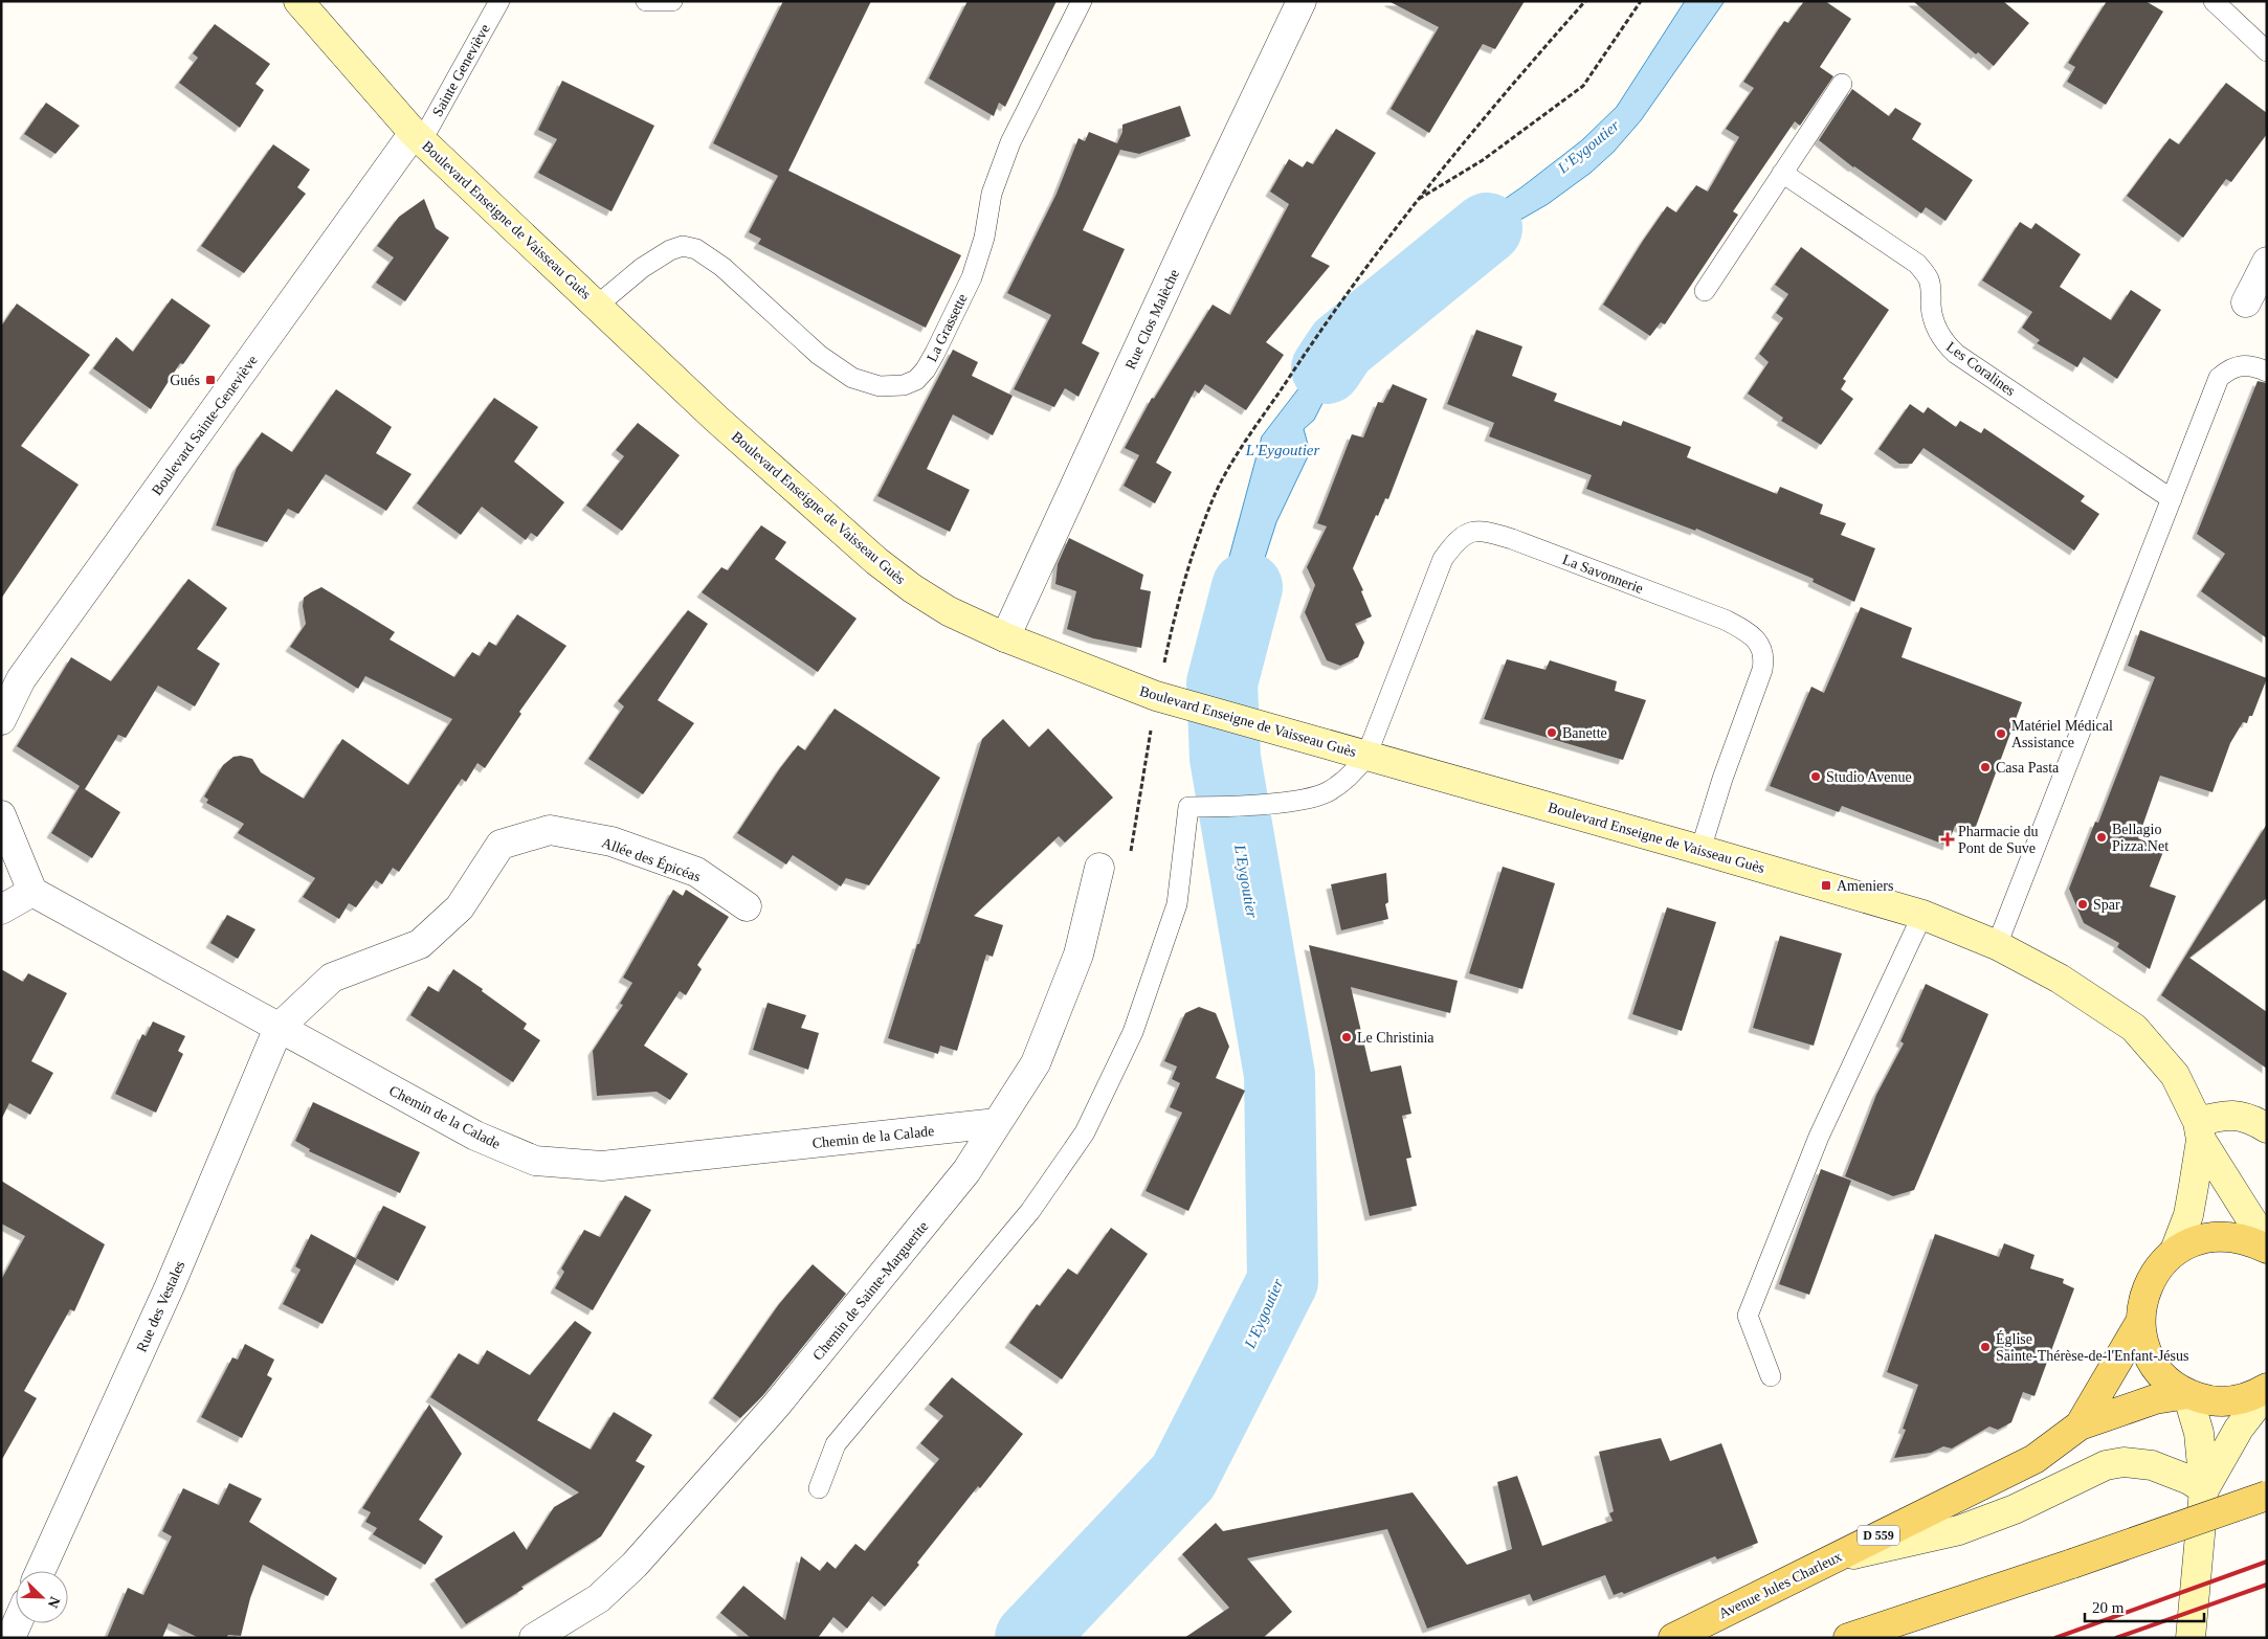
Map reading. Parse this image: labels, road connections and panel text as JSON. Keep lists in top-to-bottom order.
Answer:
{
  "streets": {
    "main road": ["Boulevard Enseigne de Vaisseau Guès", "D 559", "Avenue Jules Charleux"],
    "street": [
      "Rue Clos Malèche",
      "Boulevard Sainte-Geneviève",
      "Allée des Épicéas",
      "Chemin de la Calade",
      "Chemin de Sainte-Marguerite",
      "Rue des Vestales"
    ],
    "lane": [
      "Sainte Geneviève",
      "La Grassette",
      "Les Coralines",
      "La Savonnerie"
    ]
  },
  "crossings": [
    ["Sainte Geneviève", "Boulevard Enseigne de Vaisseau Guès"],
    ["Sainte Geneviève", "Boulevard Sainte-Geneviève"],
    ["Boulevard Enseigne de Vaisseau Guès", "Rue Clos Malèche"],
    ["Boulevard Enseigne de Vaisseau Guès", "La Grassette"],
    ["Boulevard Enseigne de Vaisseau Guès", "Boulevard Sainte-Geneviève"],
    ["Boulevard Enseigne de Vaisseau Guès", "La Savonnerie"],
    ["Allée des Épicéas", "Chemin de la Calade"],
    ["Allée des Épicéas", "Rue des Vestales"],
    ["Chemin de la Calade", "Chemin de Sainte-Marguerite"],
    ["Chemin de la Calade", "Rue des Vestales"]
  ],
  "water": ["L'Eygoutier"],
  "places": {
    "transit": ["Gués", "Ameniers"],
    "other": [
      "Banette",
      "Matériel Médical Assistance",
      "Casa Pasta",
      "Studio Avenue",
      "Bellagio Pizza.Net",
      "Spar",
      "Le Christinia",
      "Église Sainte-Thérèse-de-l'Enfant-Jésus"
    ],
    "health": ["Pharmacie du Pont de Suve"]
  },
  "scale_bar": "20 m",
  "north": "bottom right"
}
